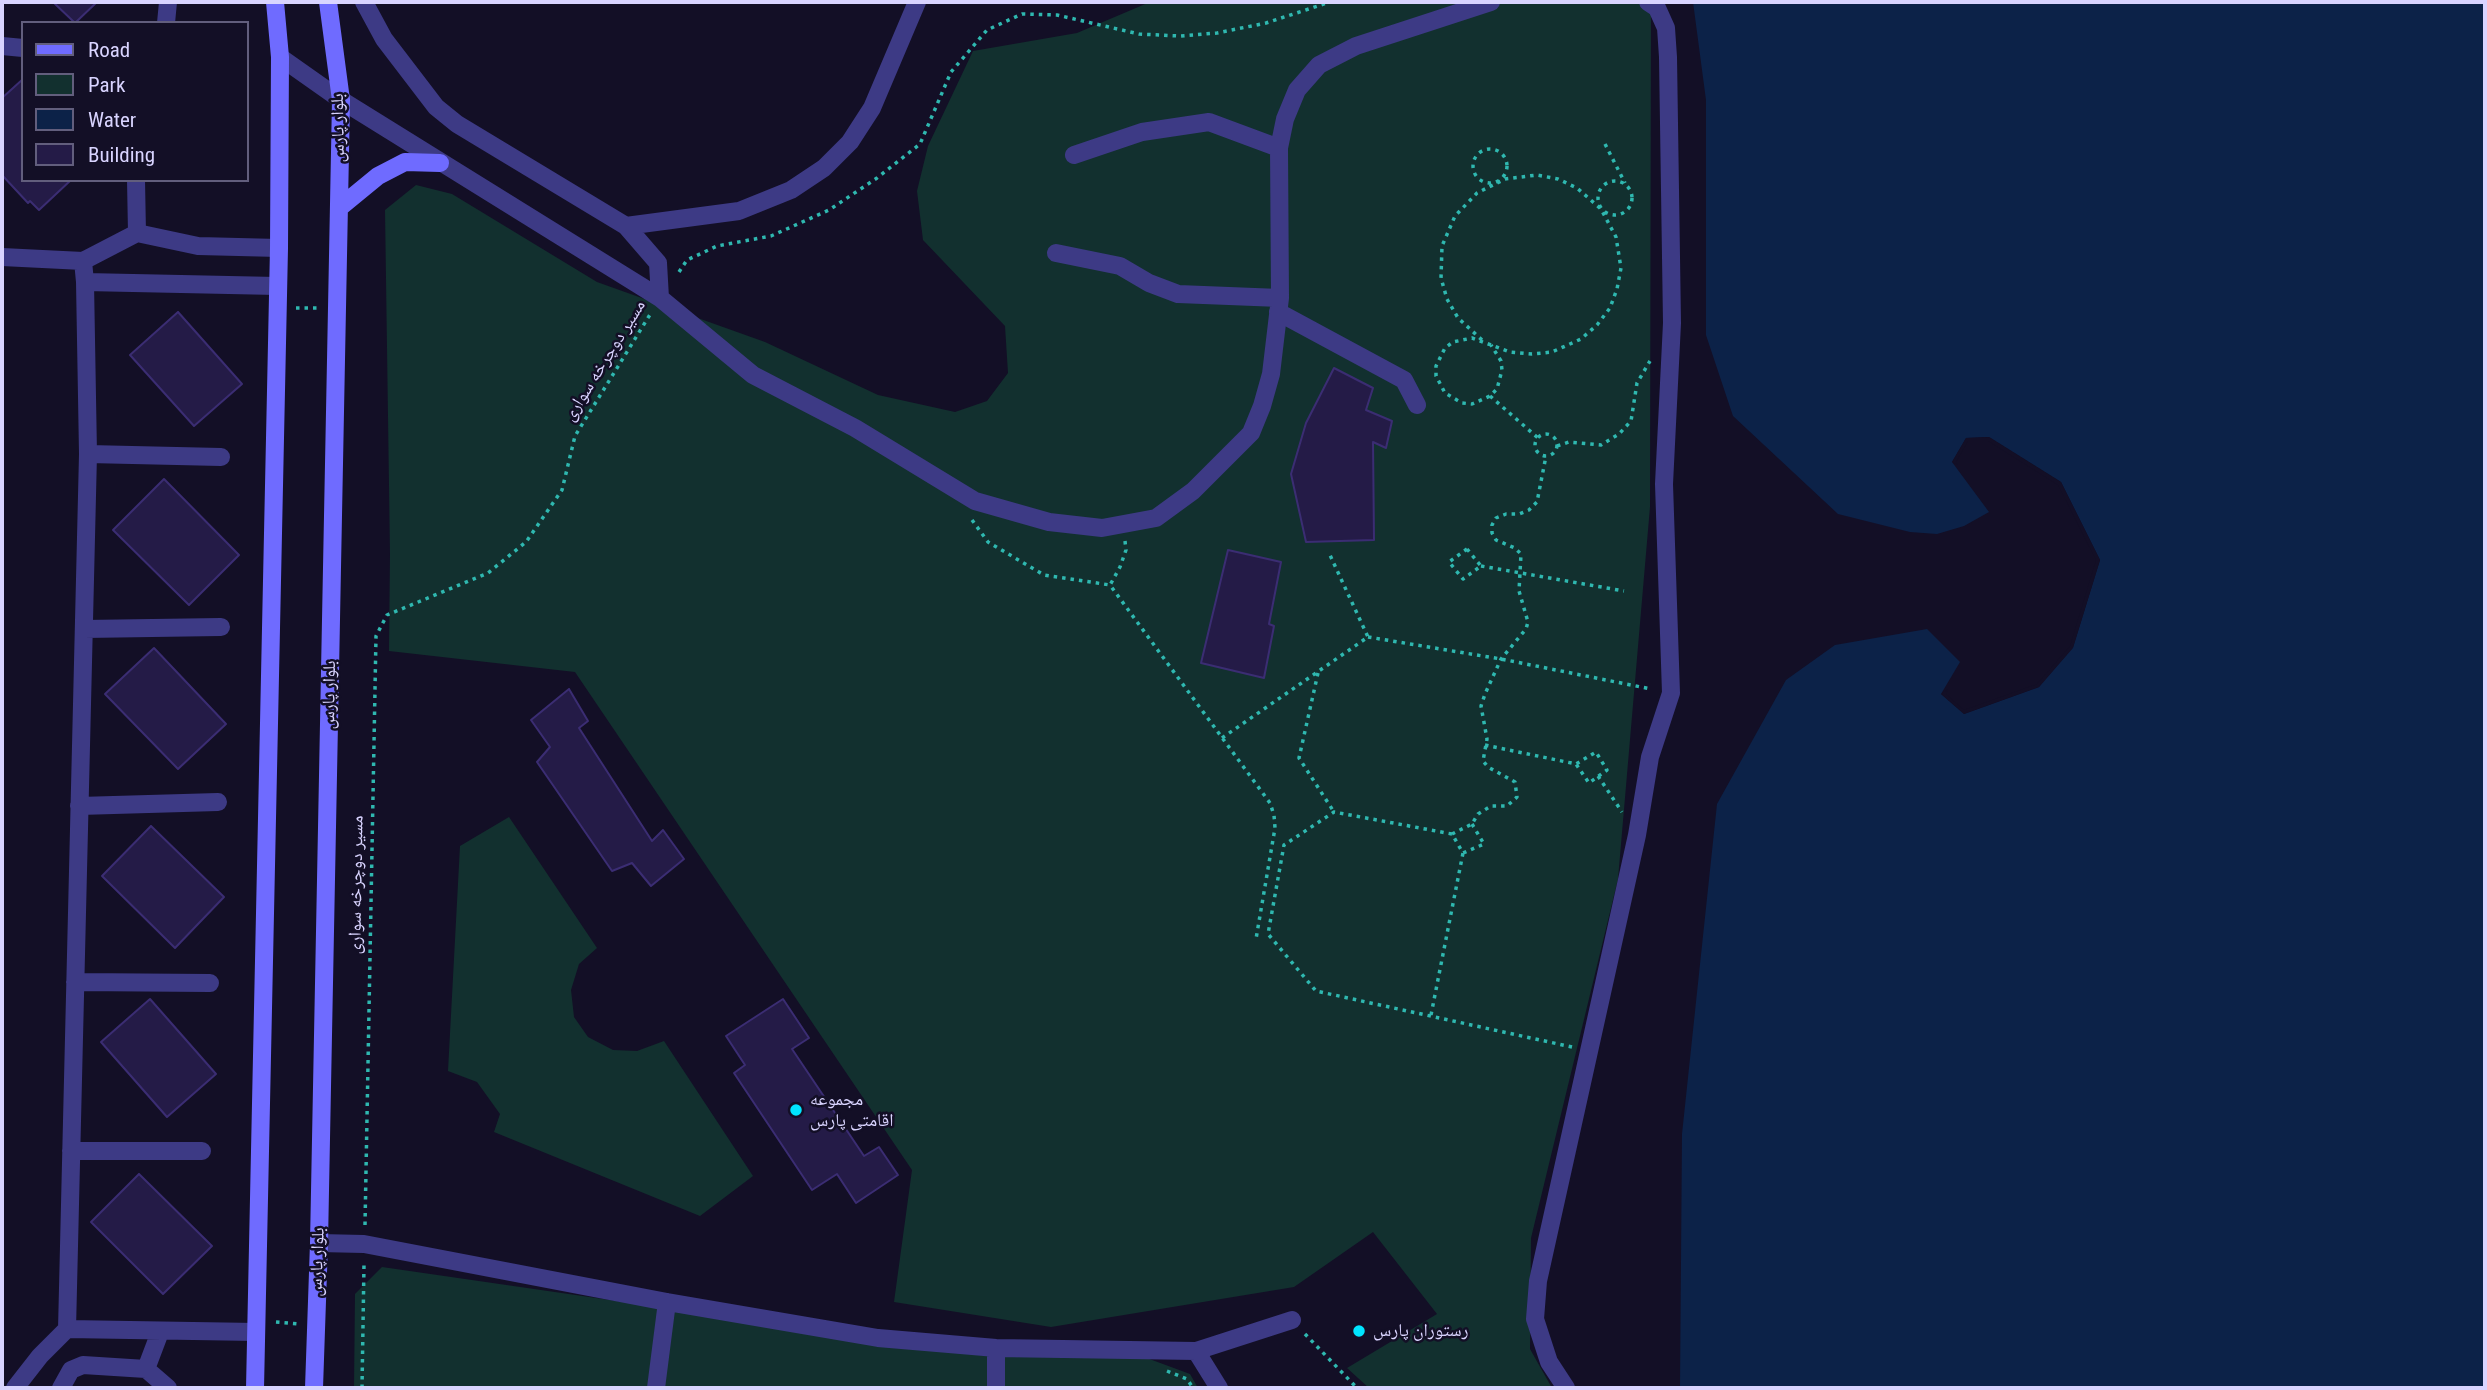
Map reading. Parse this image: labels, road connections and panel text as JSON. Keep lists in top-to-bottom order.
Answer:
{
  "streets": {
    "main road": ["بلوار پارس"],
    "path": ["مسیر دوچرخه سواری"]
  },
  "places": ["مجموعه اقامتی پارس", "رستوران پارس"],
  "legend": [
    "Road",
    "Park",
    "Water",
    "Building"
  ]
}
